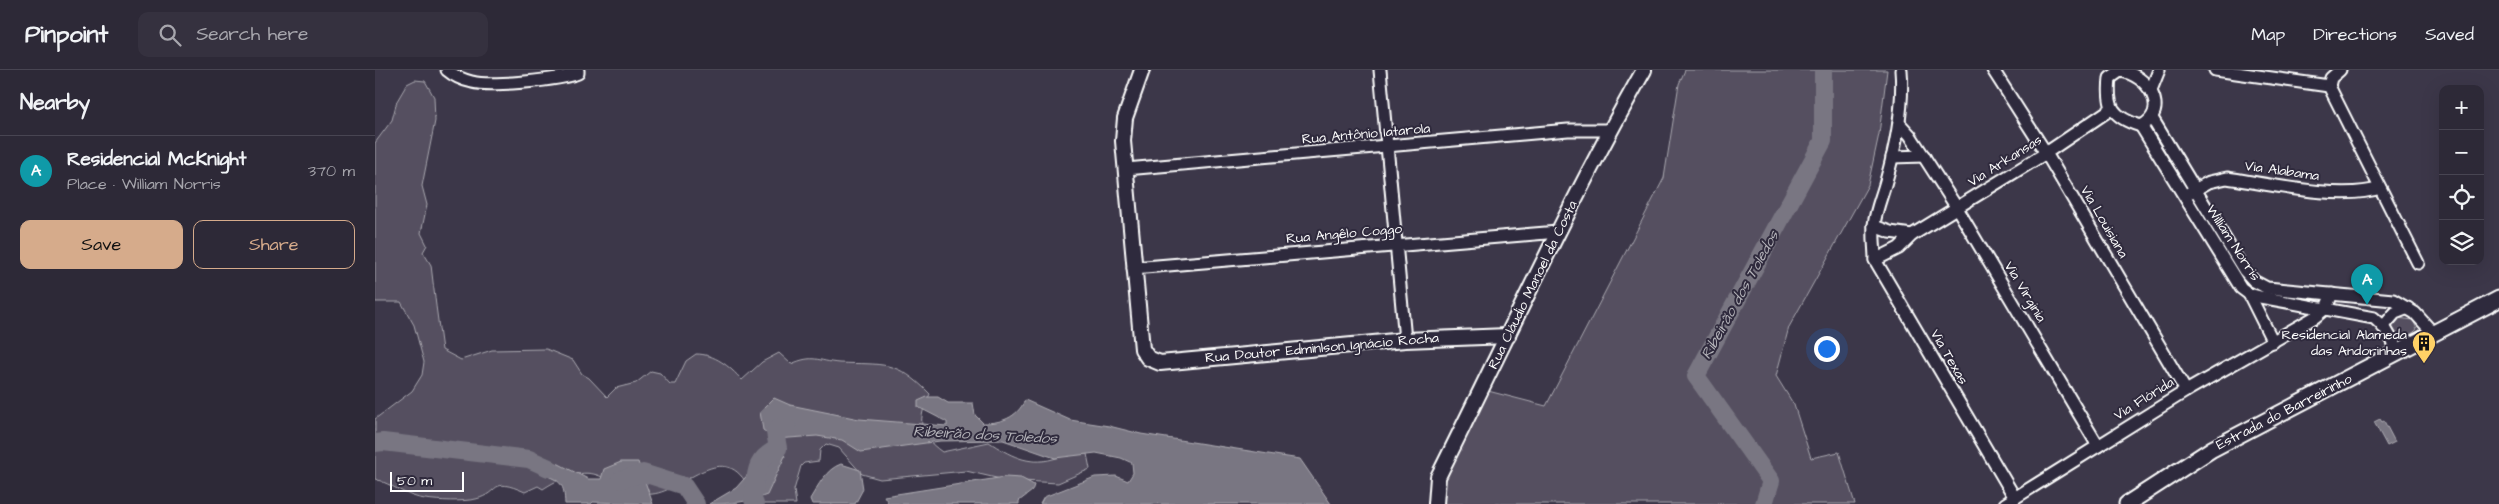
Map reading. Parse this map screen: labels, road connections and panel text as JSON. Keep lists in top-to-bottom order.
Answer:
{
  "streets": {
    "main road": ["Estrada do Barreirinho"],
    "street": [
      "Rua Antônio Iatarola",
      "Via Arkansas",
      "Via Alabama",
      "Via Louisiana",
      "Rua Angêlo Coggo",
      "William Norris",
      "Rua Cláudio Manoel da Costa",
      "Via Virginia",
      "Rua Doutor Edminlson Ignácio Rocha",
      "Via Texas",
      "Via Flórida"
    ]
  },
  "crossings": [
    ["Rua Antônio Iatarola", "Rua Cláudio Manoel da Costa"],
    ["Via Arkansas", "Via Louisiana"],
    ["Via Arkansas", "William Norris"],
    ["Via Arkansas", "Via Virginia"],
    ["Via Arkansas", "Via Texas"],
    ["Via Alabama", "William Norris"],
    ["Via Louisiana", "Via Flórida"],
    ["Rua Angêlo Coggo", "Rua Cláudio Manoel da Costa"],
    ["Rua Angêlo Coggo", "Rua Doutor Edminlson Ignácio Rocha"],
    ["William Norris", "Via Flórida"],
    ["Rua Cláudio Manoel da Costa", "Rua Doutor Edminlson Ignácio Rocha"],
    ["Via Virginia", "Via Texas"],
    ["Via Virginia", "Via Flórida"],
    ["Via Texas", "Via Flórida"]
  ],
  "water": ["Ribeirão dos Toledos"],
  "places": {
    "building": ["Residencial Alameda das Andorinhas"]
  },
  "scale_bar": "50 m",
  "page": {
    "header": "Pinpoint",
    "search": "Search here",
    "nav": ["Map", "Directions", "Saved"],
    "heading": "Nearby",
    "map_buttons": ["+", "−"],
    "list": [
      {
        "mark": "A",
        "name": "Residencial McKnight",
        "note": "Place · William Norris",
        "value": "370 m"
      }
    ],
    "buttons": ["Save", "Share"],
    "pins": "A",
    "scale": "50 m"
  }
}
